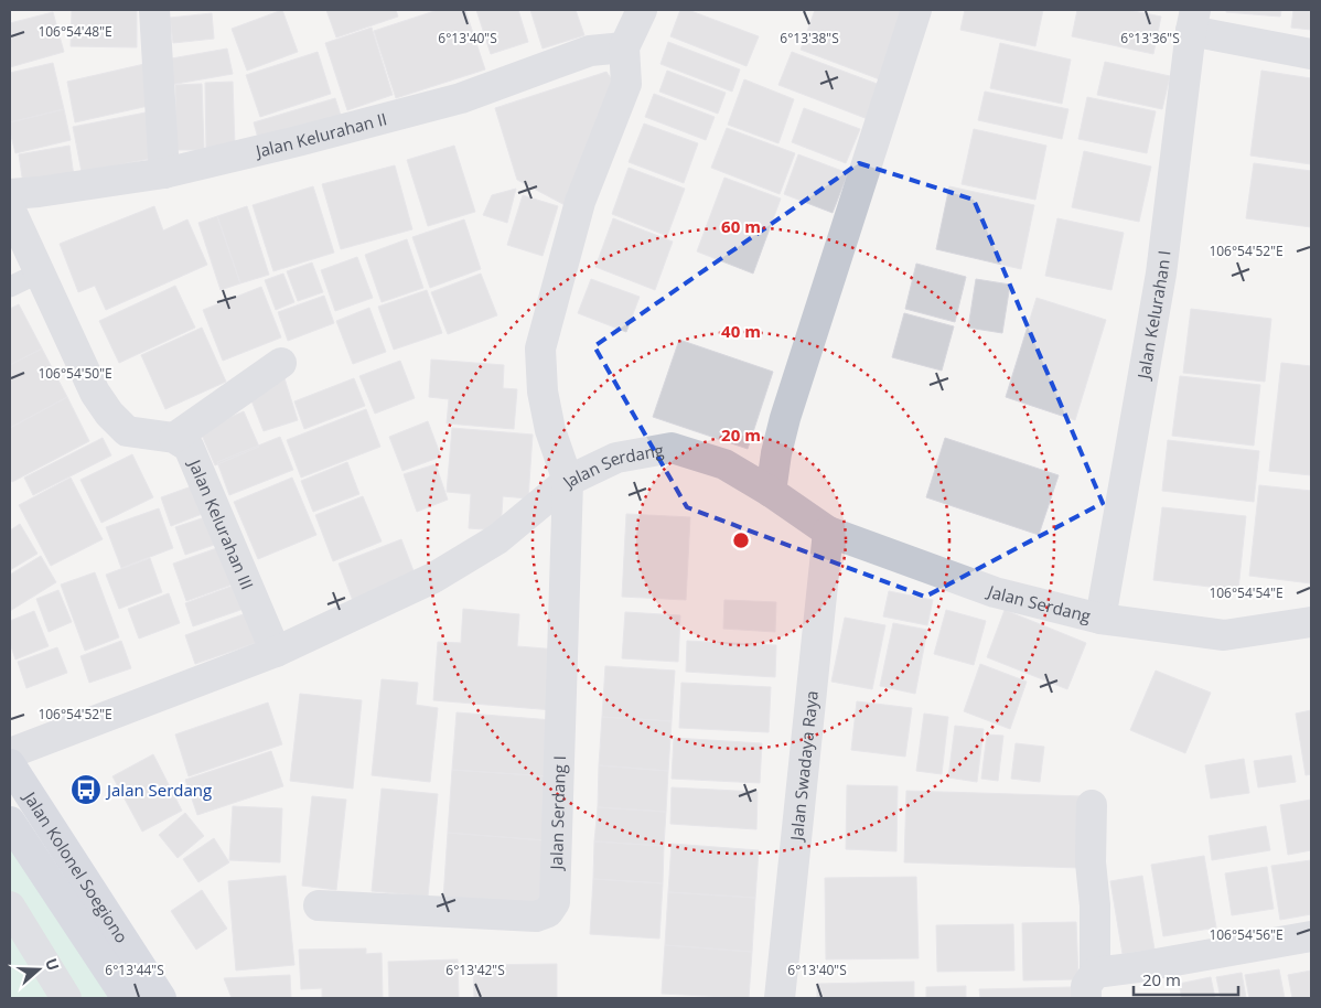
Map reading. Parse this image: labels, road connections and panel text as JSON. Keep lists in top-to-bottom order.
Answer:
{
  "streets": {
    "main road": ["Jalan Kolonel Soegiono"],
    "street": [
      "Jalan Kelurahan II",
      "Jalan Kelurahan I",
      "Jalan Serdang",
      "Jalan Kelurahan III",
      "Jalan Swadaya Raya",
      "Jalan Serdang I"
    ]
  },
  "crossings": [
    ["Jalan Kelurahan I", "Jalan Serdang"],
    ["Jalan Serdang", "Jalan Kelurahan III"],
    ["Jalan Serdang", "Jalan Swadaya Raya"],
    ["Jalan Serdang", "Jalan Serdang I"]
  ],
  "places": {
    "bus stop": ["Jalan Serdang"]
  },
  "scale_bar": "20 m",
  "north": "right",
  "coordinates": [
    "106°54'48\"E",
    "6°13'36\"S",
    "6°13'40\"S",
    "6°13'38\"S",
    "106°54'52\"E",
    "106°54'50\"E",
    "106°54'54\"E",
    "106°54'56\"E",
    "6°13'44\"S",
    "6°13'42\"S"
  ],
  "rings": ["60 m", "40 m", "20 m"]
}
